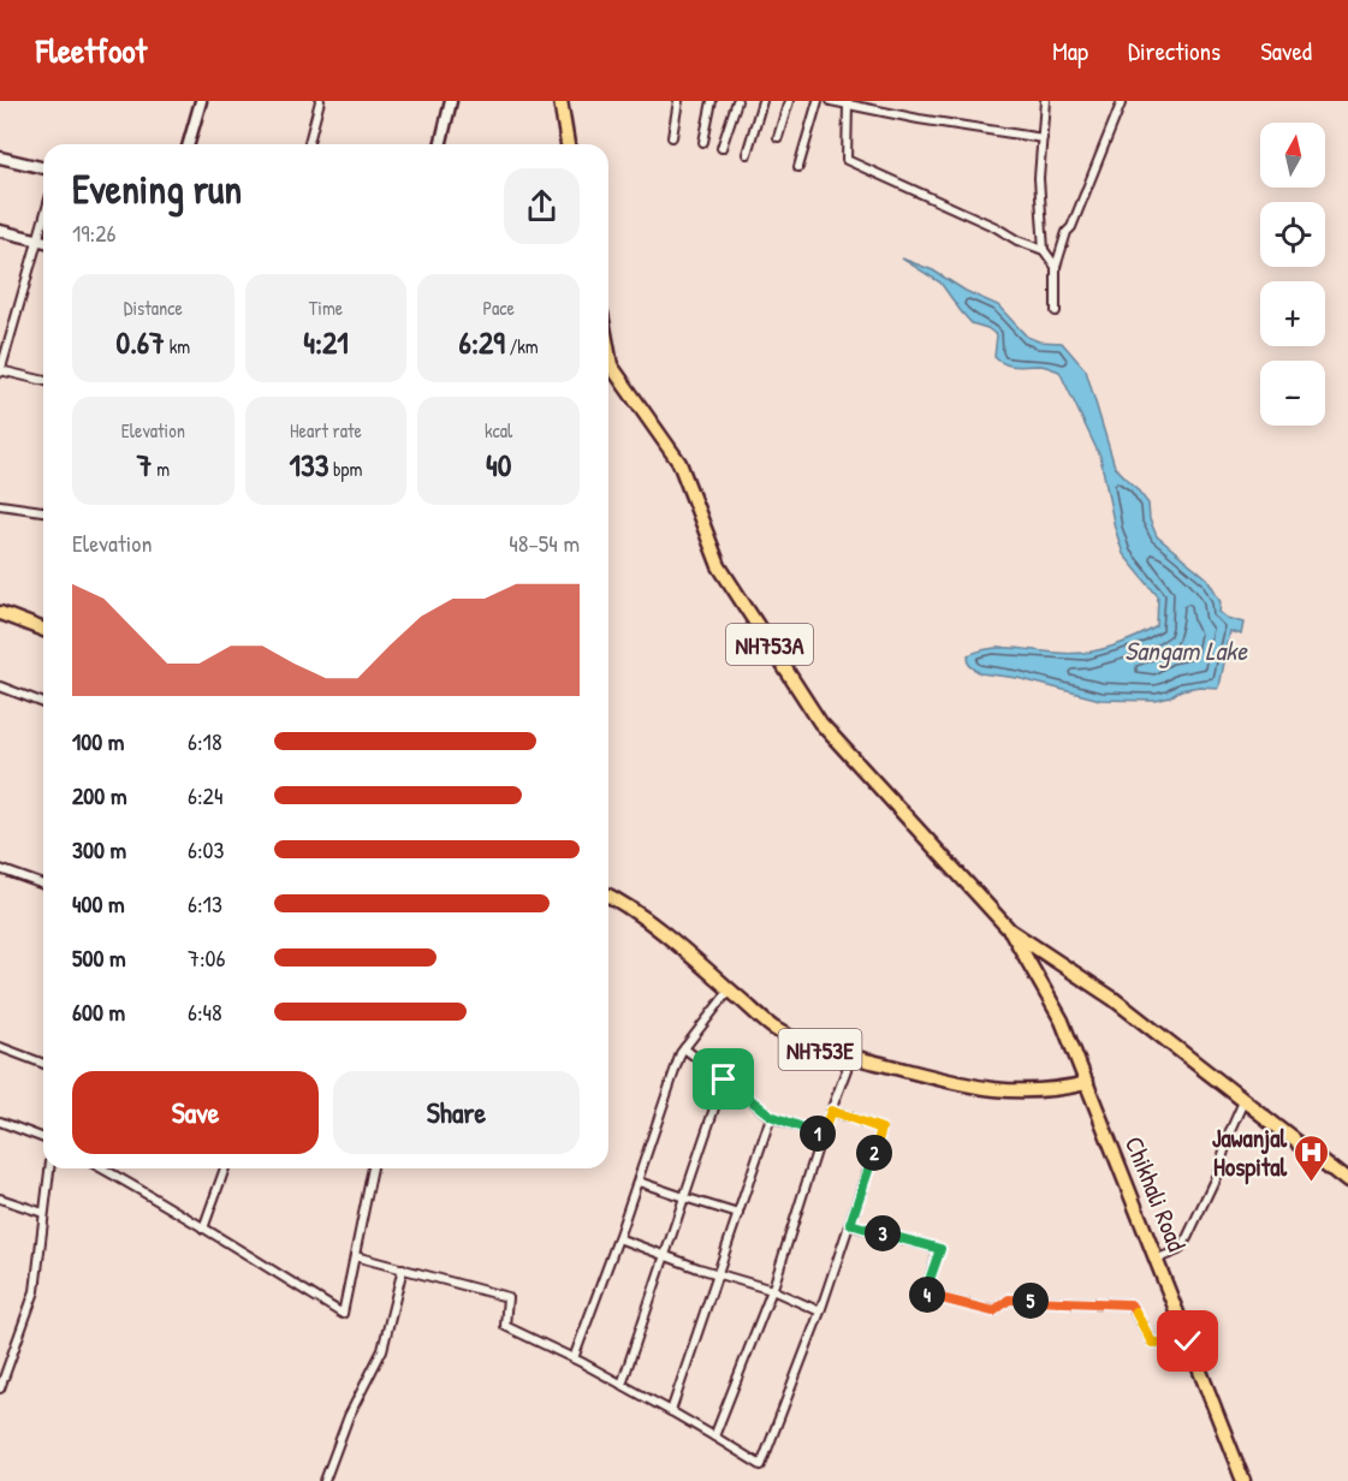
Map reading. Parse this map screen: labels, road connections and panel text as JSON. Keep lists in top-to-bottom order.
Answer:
{
  "streets": {
    "highway": ["NH753A", "NH753E", "Chikhali Road"]
  },
  "crossings": [
    ["NH753A", "Chikhali Road"],
    ["NH753E", "Chikhali Road"]
  ],
  "water": ["Sangam Lake"],
  "places": {
    "hospital": ["Jawanjal Hospital"]
  },
  "north": "top",
  "page": {
    "header": "Fleetfoot",
    "nav": ["Map", "Directions", "Saved"],
    "map_buttons": ["+", "−"],
    "heading": ["Evening run", "19:26"],
    "stats": [
      ["Distance", "0.67 km"],
      ["Time", "4:21"],
      ["Pace", "6:29 /km"],
      ["Elevation", "7 m"],
      ["Heart rate", "133 bpm"],
      ["kcal", "40"]
    ],
    "chart": ["Elevation", "48–54 m"],
    "list": [
      {
        "name": "100 m",
        "note": "6:18"
      },
      {
        "name": "200 m",
        "note": "6:24"
      },
      {
        "name": "300 m",
        "note": "6:03"
      },
      {
        "name": "400 m",
        "note": "6:13"
      },
      {
        "name": "500 m",
        "note": "7:06"
      },
      {
        "name": "600 m",
        "note": "6:48"
      }
    ],
    "buttons": ["Save", "Share"],
    "pins": [
      "1",
      "2",
      "3",
      "4",
      "5"
    ]
  }
}
